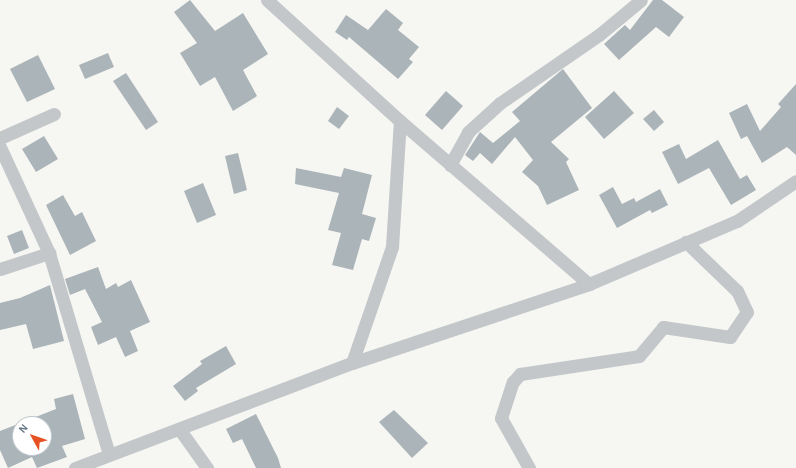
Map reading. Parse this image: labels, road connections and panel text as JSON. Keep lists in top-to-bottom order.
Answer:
{
  "north": "top left"
}
